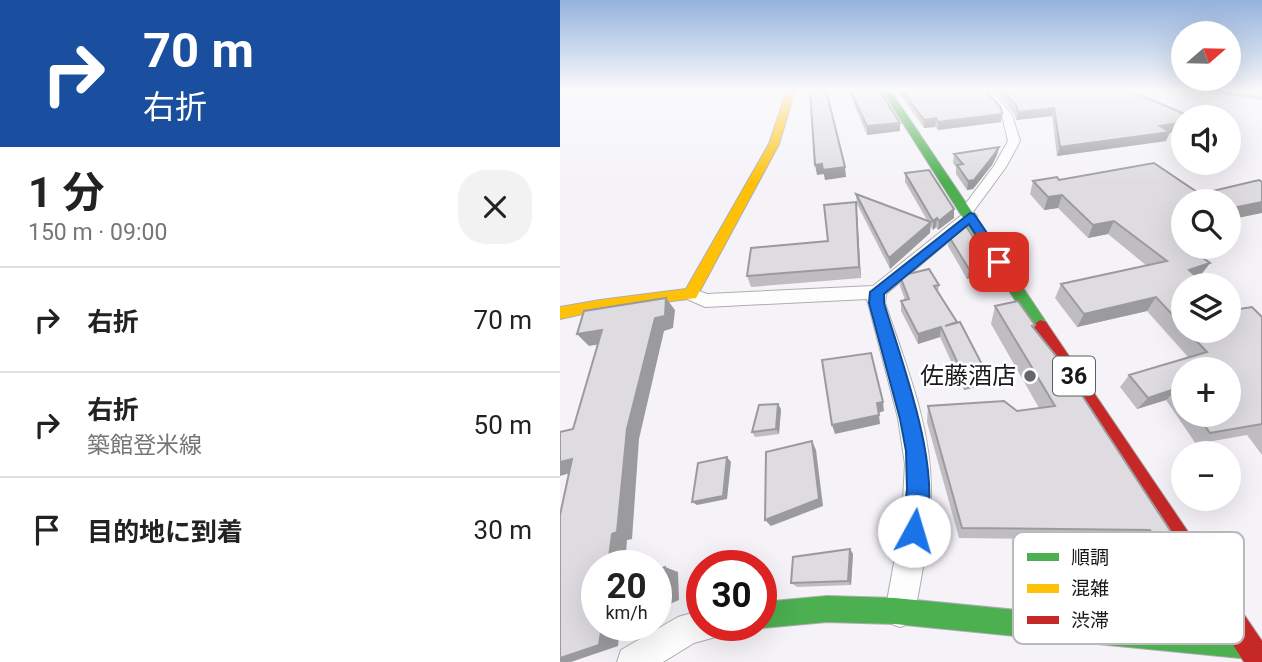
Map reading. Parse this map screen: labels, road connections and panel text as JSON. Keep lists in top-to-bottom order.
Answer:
{
  "streets": {
    "street": ["36"]
  },
  "places": ["佐藤酒店"],
  "legend": ["順調", "混雑", "渋滞"],
  "north": "right",
  "page": {
    "turn": ["70 m", "右折"],
    "map_buttons": ["+", "−"],
    "heading": ["1 分", "150 m · 09:00"],
    "list": [
      {
        "name": "右折",
        "value": "70 m"
      },
      {
        "name": "右折",
        "note": "築館登米線",
        "value": "50 m"
      },
      {
        "name": "目的地に到着",
        "value": "30 m"
      }
    ],
    "speed": "20 km/h",
    "limit": "30"
  }
}
